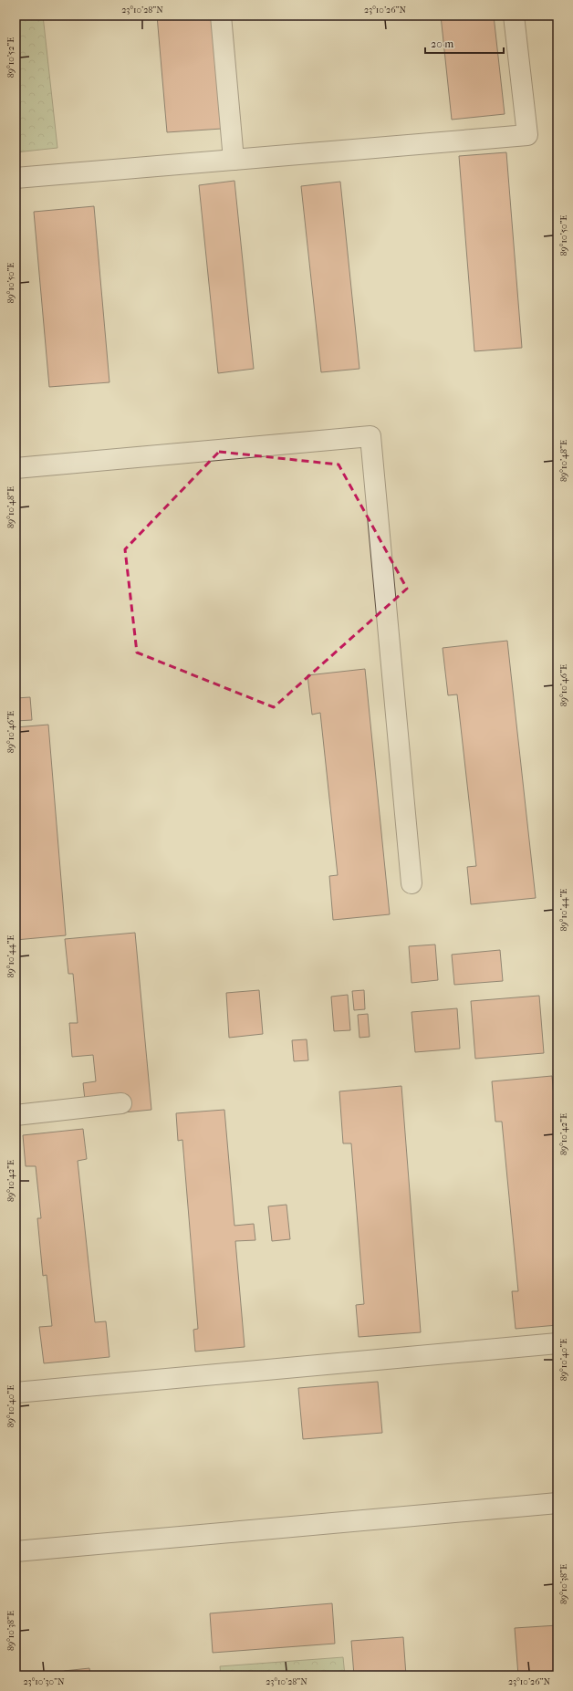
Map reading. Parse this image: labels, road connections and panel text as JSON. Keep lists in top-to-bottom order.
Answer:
{
  "scale_bar": "20 m",
  "coordinates": [
    "23°10'28\"N",
    "23°10'26\"N",
    "89°10'52\"E",
    "89°10'50\"E",
    "89°10'48\"E",
    "89°10'46\"E",
    "89°10'44\"E",
    "89°10'42\"E",
    "89°10'40\"E",
    "89°10'38\"E",
    "23°10'30\"N"
  ]
}
